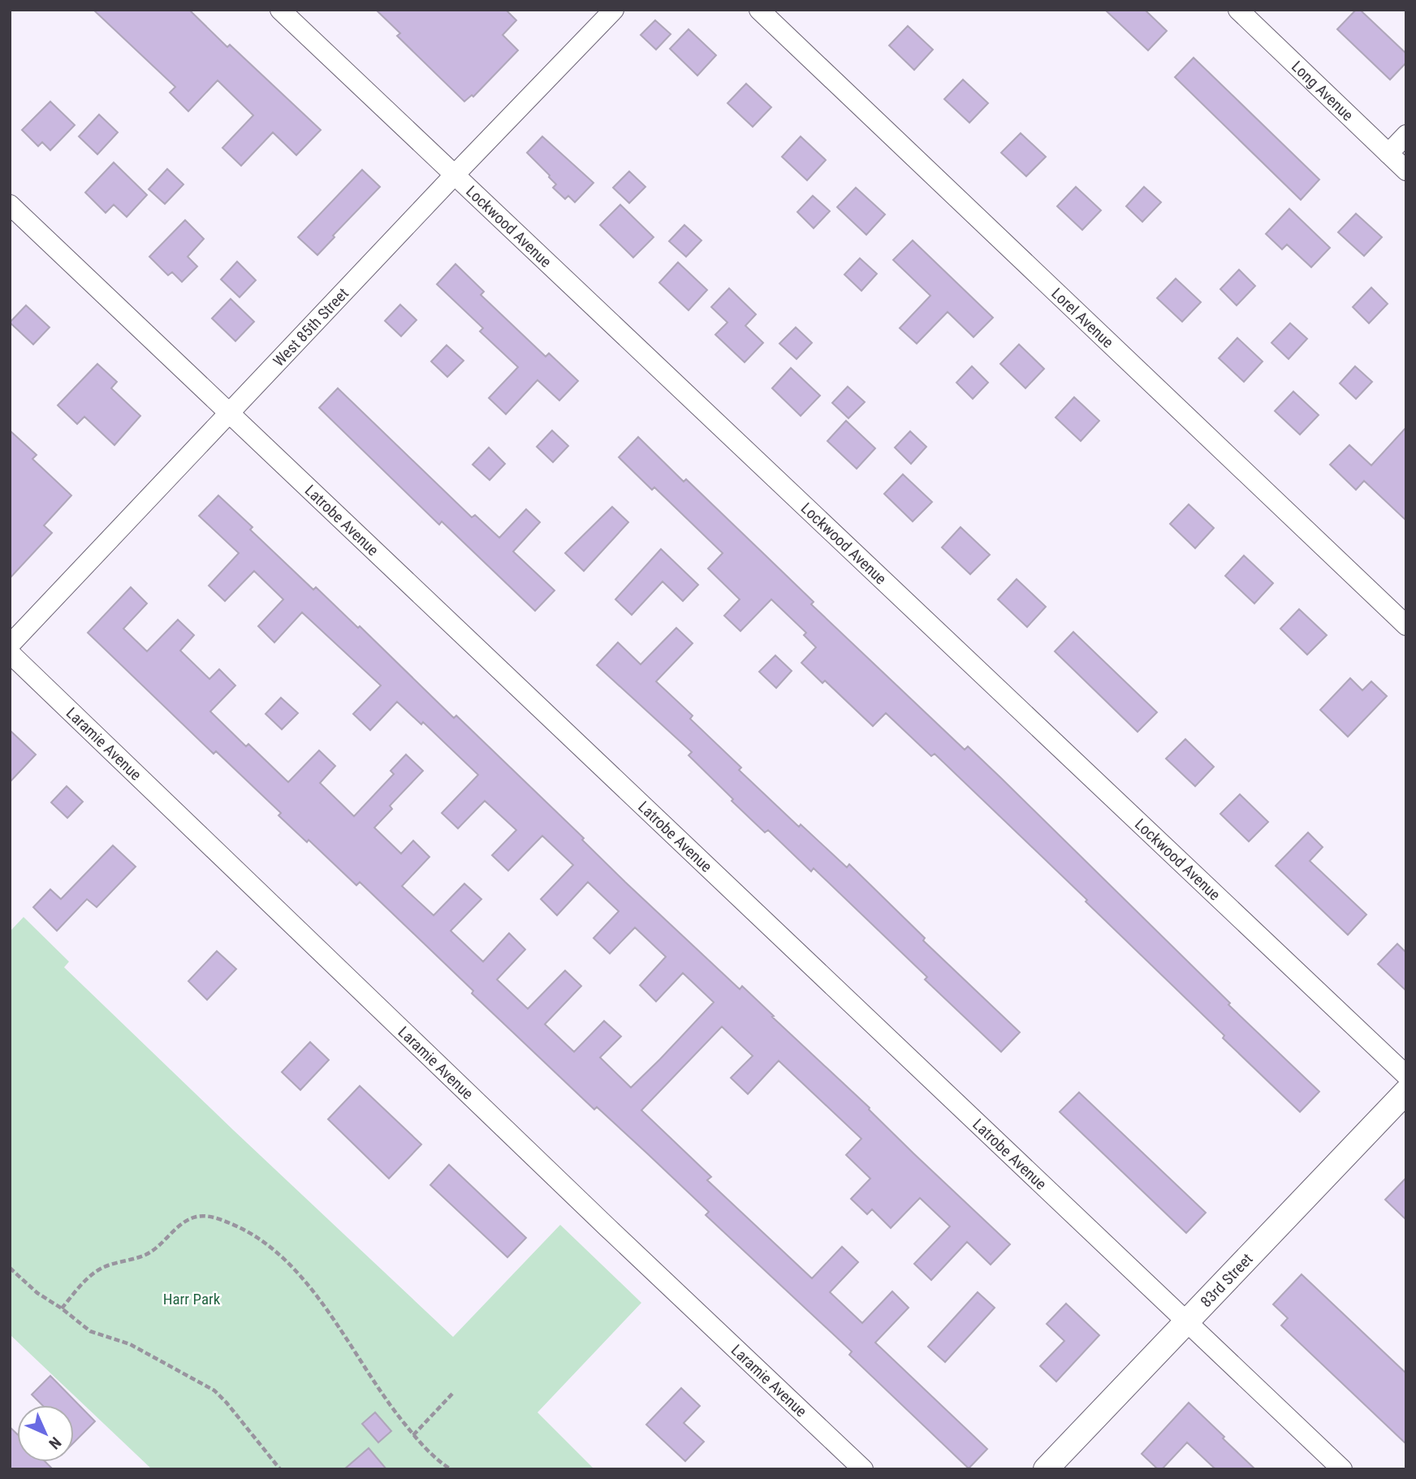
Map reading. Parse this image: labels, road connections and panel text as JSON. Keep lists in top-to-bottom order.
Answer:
{
  "streets": {
    "street": [
      "Long Avenue",
      "Lockwood Avenue",
      "Lorel Avenue",
      "West 85th Street",
      "Latrobe Avenue",
      "Laramie Avenue",
      "83rd Street"
    ]
  },
  "crossings": [
    ["Lockwood Avenue", "West 85th Street"],
    ["West 85th Street", "Latrobe Avenue"],
    ["Latrobe Avenue", "83rd Street"]
  ],
  "parks": ["Harr Park"],
  "north": "bottom right"
}
